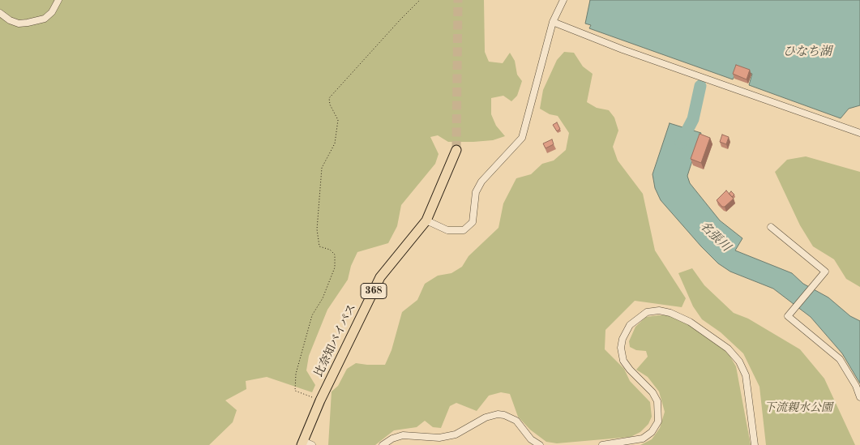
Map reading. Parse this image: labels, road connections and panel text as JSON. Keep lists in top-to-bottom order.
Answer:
{
  "streets": {
    "highway": ["368", "比奈知バイパス"]
  },
  "water": ["ひなち湖", "名張川"],
  "parks": ["下流親水公園"]
}
